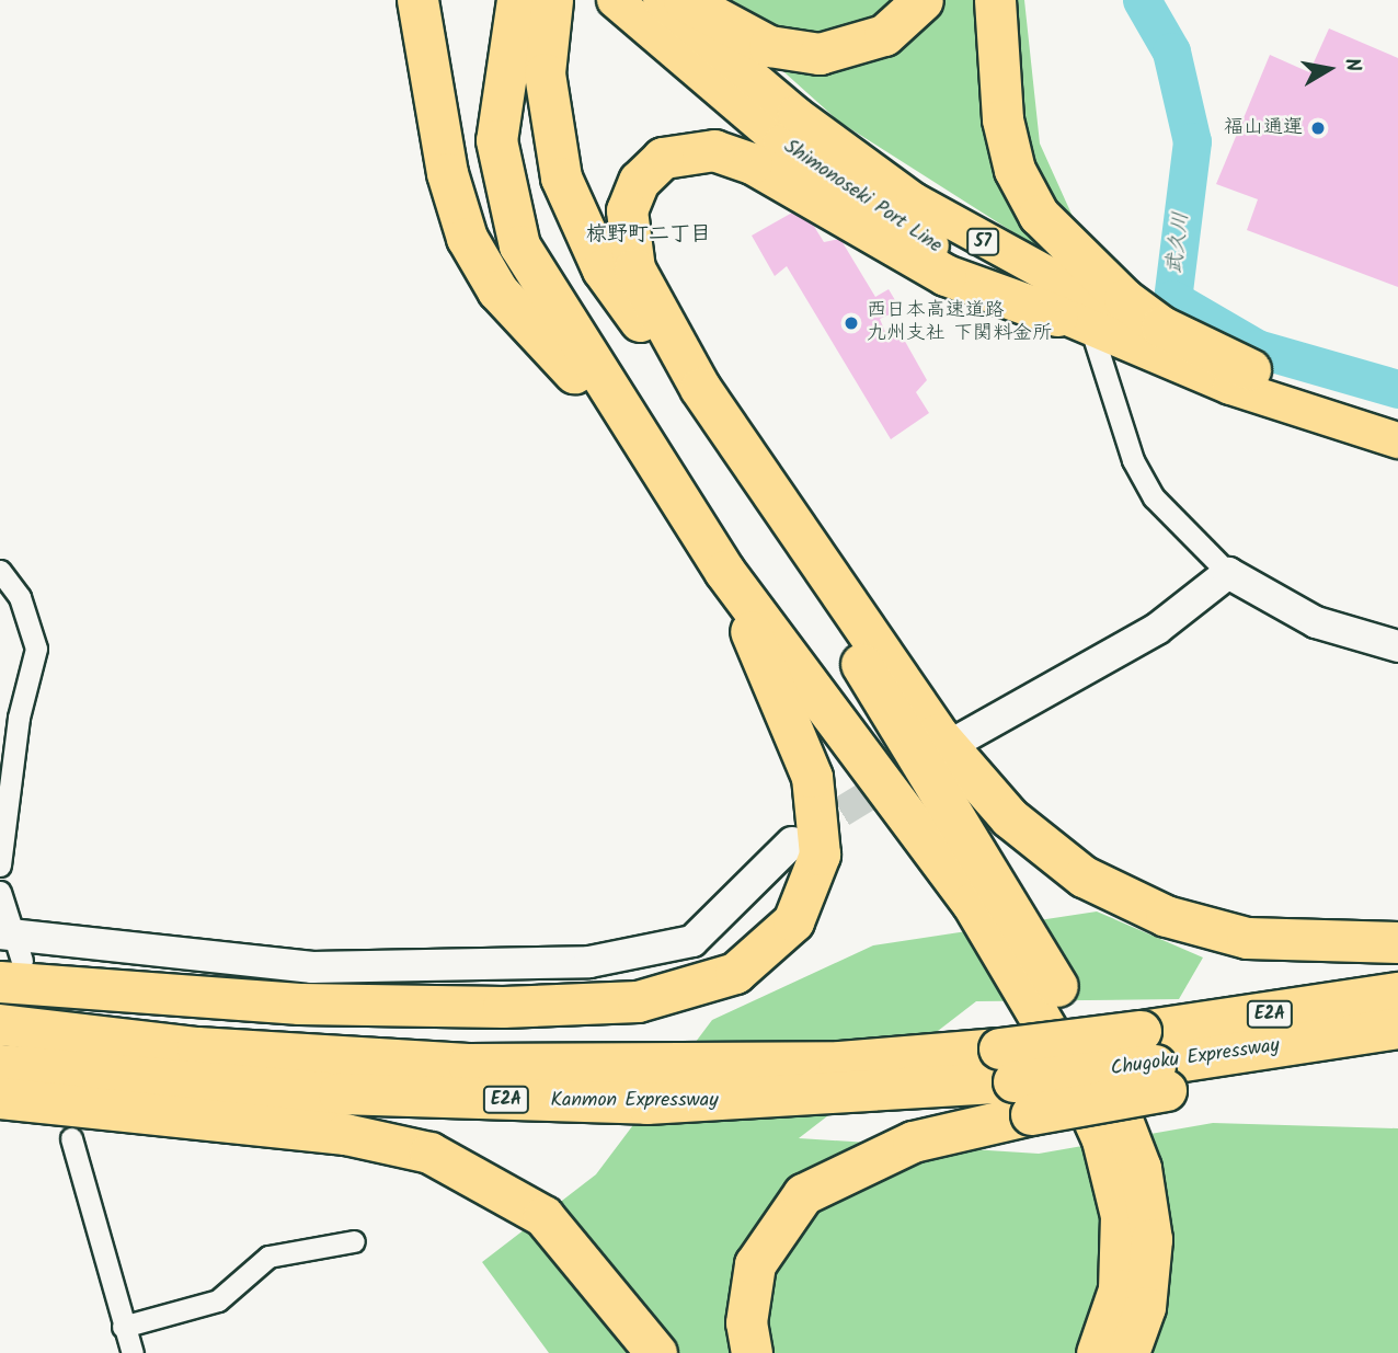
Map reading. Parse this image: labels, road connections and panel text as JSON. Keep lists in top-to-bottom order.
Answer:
{
  "streets": {
    "highway": ["E2A", "Chugoku Expressway", "Kanmon Expressway"],
    "main road": ["Shimonoseki Port Line", "57"]
  },
  "crossings": [
    ["Chugoku Expressway", "Kanmon Expressway"]
  ],
  "districts": ["椋野町二丁目"],
  "water": ["武久川"],
  "places": ["福山通運", "西日本高速道路 九州支社 下関料金所"],
  "north": "right"
}
